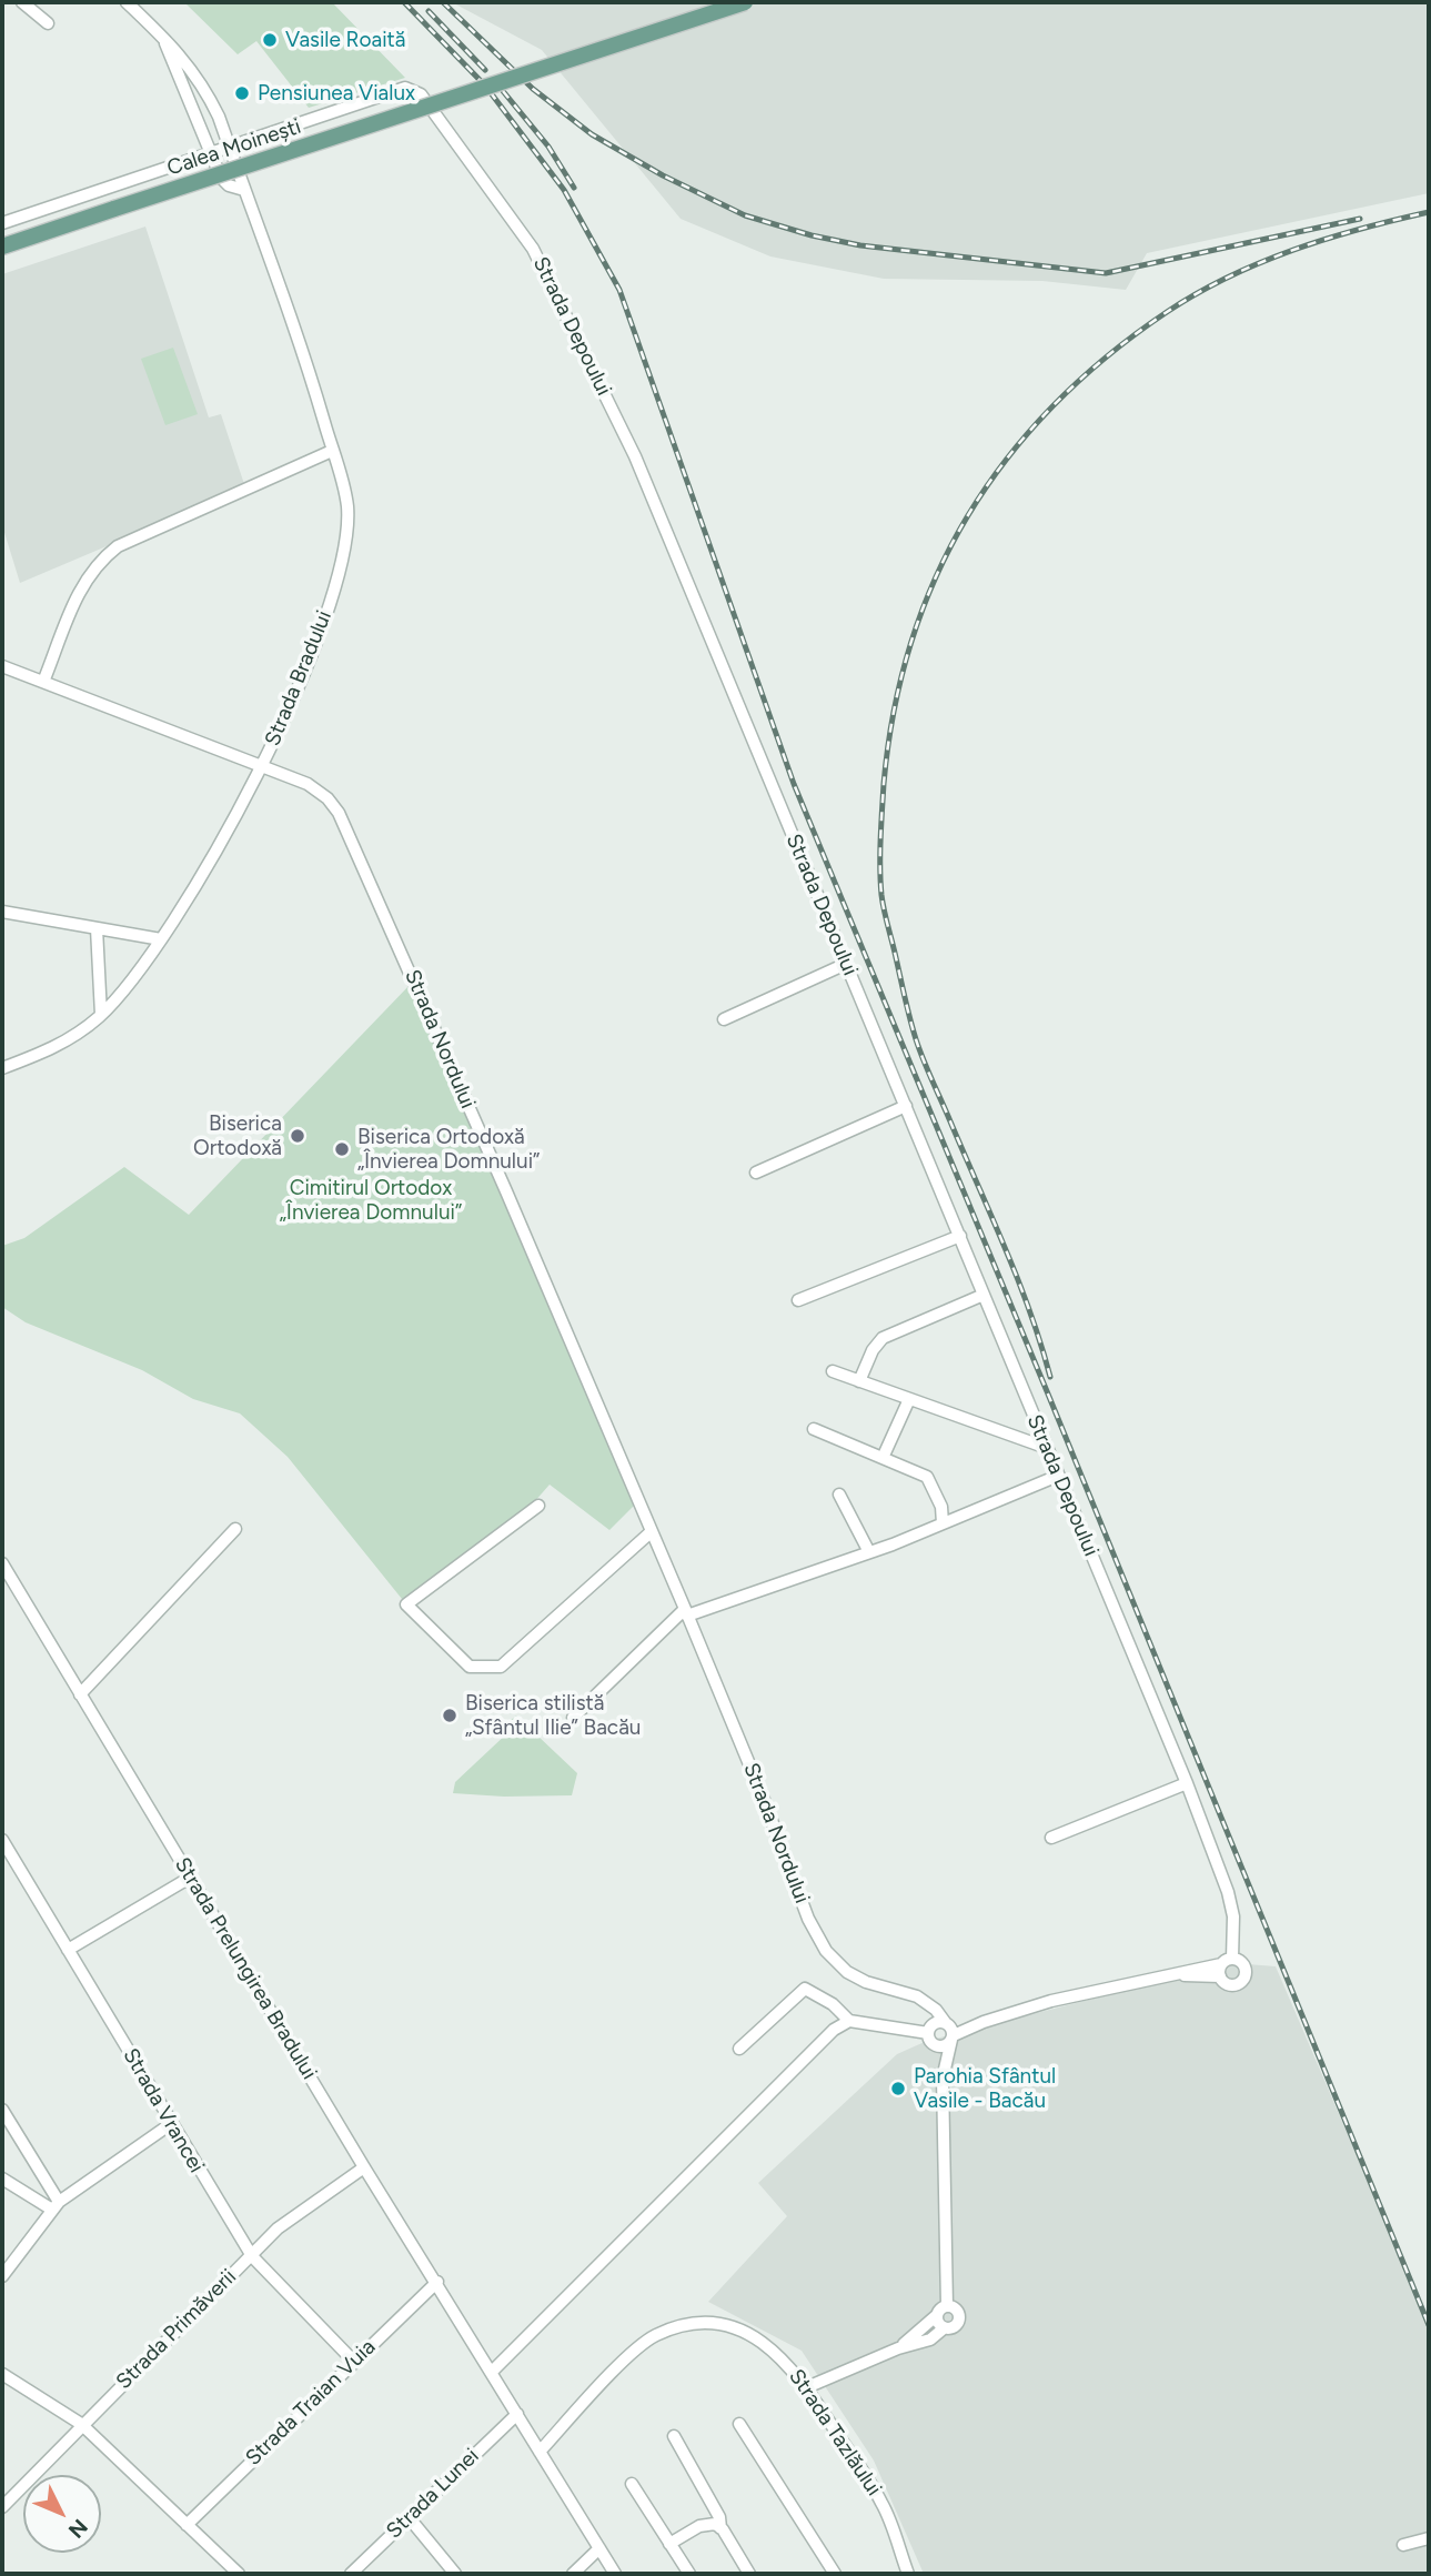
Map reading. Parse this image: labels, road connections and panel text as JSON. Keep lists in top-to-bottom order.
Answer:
{
  "streets": {
    "main road": ["Calea Moinești"],
    "street": [
      "Strada Depoului",
      "Strada Bradului",
      "Strada Nordului",
      "Strada Prelungirea Bradului",
      "Strada Vrancei",
      "Strada Primăverii",
      "Strada Traian Vuia",
      "Strada Tazlăului",
      "Strada Lunei"
    ]
  },
  "crossings": [
    ["Strada Depoului", "Strada Bradului"],
    ["Strada Depoului", "Strada Nordului"],
    ["Strada Bradului", "Strada Nordului"],
    ["Strada Prelungirea Bradului", "Strada Primăverii"],
    ["Strada Prelungirea Bradului", "Strada Traian Vuia"],
    ["Strada Prelungirea Bradului", "Strada Tazlăului"],
    ["Strada Prelungirea Bradului", "Strada Lunei"],
    ["Strada Vrancei", "Strada Primăverii"],
    ["Strada Vrancei", "Strada Traian Vuia"]
  ],
  "parks": ["Cimitirul Ortodox „Învierea Domnului”"],
  "places": [
    "Vasile Roaită",
    "Pensiunea Vialux",
    "Biserica Ortodoxă",
    "Biserica Ortodoxă „Învierea Domnului”",
    "Biserica stilistă „Sfântul Ilie” Bacău",
    "Parohia Sfântul Vasile - Bacău"
  ],
  "north": "bottom right"
}
